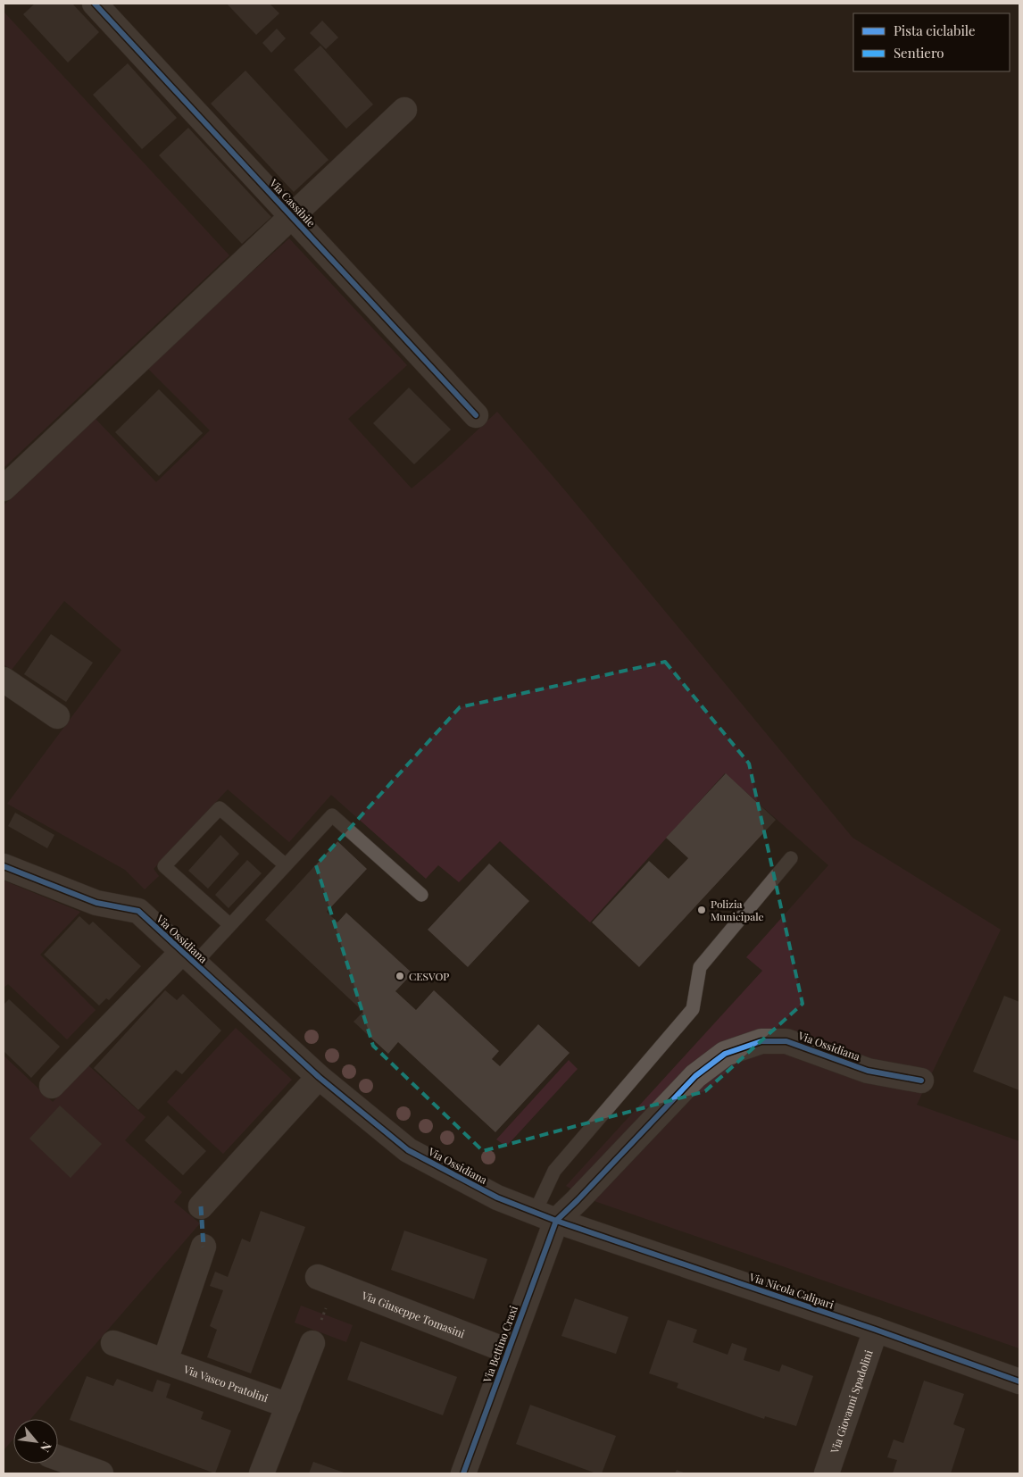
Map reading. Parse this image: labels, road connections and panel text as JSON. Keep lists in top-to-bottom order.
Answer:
{
  "streets": {
    "street": [
      "Via Cassibile",
      "Via Ossidiana",
      "Via Nicola Calipari",
      "Via Giuseppe Tomasini",
      "Via Bettino Craxi",
      "Via Vasco Pratolini",
      "Via Giovanni Spadolini"
    ]
  },
  "crossings": [
    ["Via Ossidiana", "Via Nicola Calipari"],
    ["Via Ossidiana", "Via Bettino Craxi"],
    ["Via Nicola Calipari", "Via Bettino Craxi"],
    ["Via Nicola Calipari", "Via Giovanni Spadolini"],
    ["Via Giuseppe Tomasini", "Via Bettino Craxi"]
  ],
  "places": ["Polizia Municipale", "CESVOP"],
  "legend": ["Pista ciclabile", "Sentiero"],
  "north": "bottom right"
}
